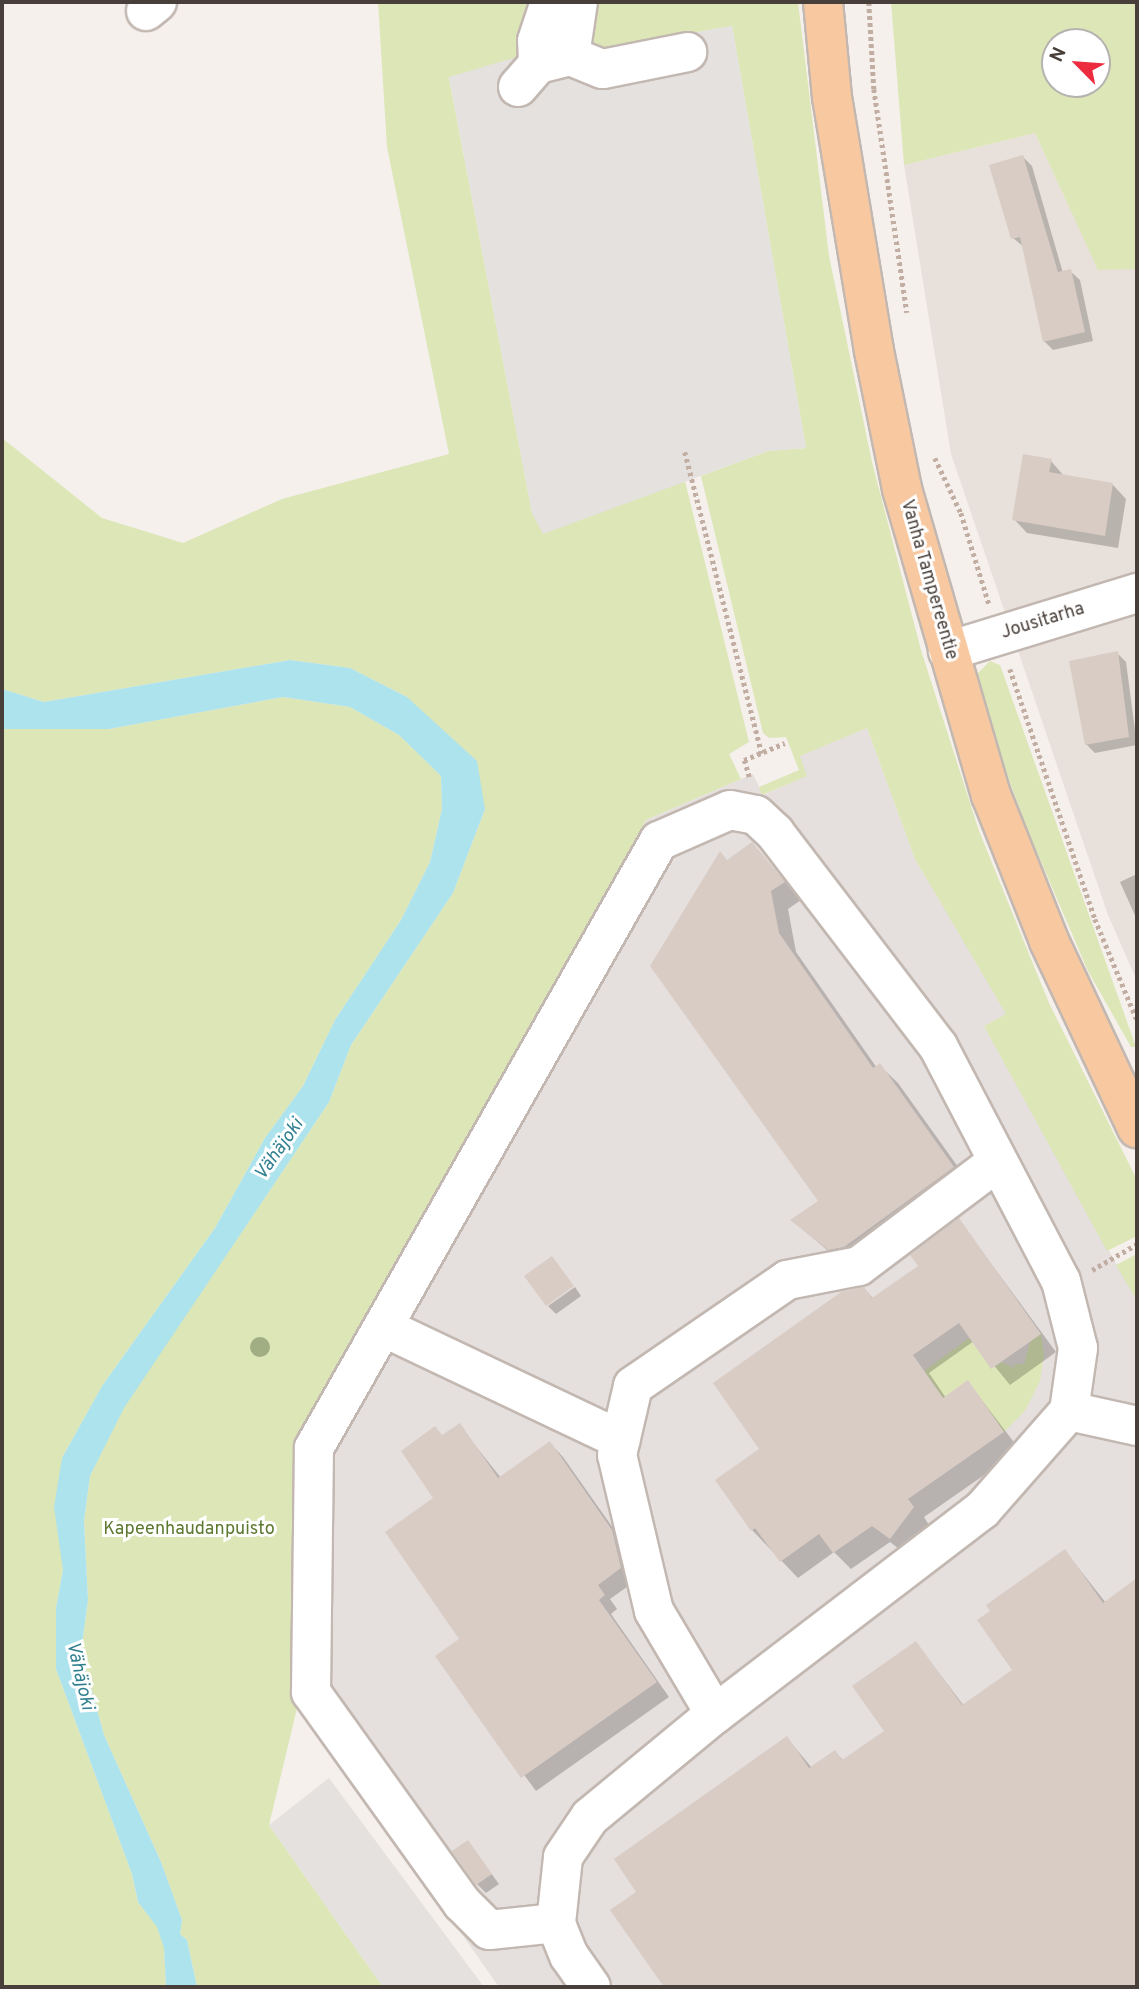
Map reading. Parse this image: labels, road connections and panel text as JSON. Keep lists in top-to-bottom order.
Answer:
{
  "streets": {
    "main road": ["Vanha Tampereentie"],
    "street": ["Jousitarha"]
  },
  "crossings": [
    ["Vanha Tampereentie", "Jousitarha"]
  ],
  "water": ["Vähäjoki"],
  "parks": ["Kapeenhaudanpuisto"],
  "north": "top left"
}
